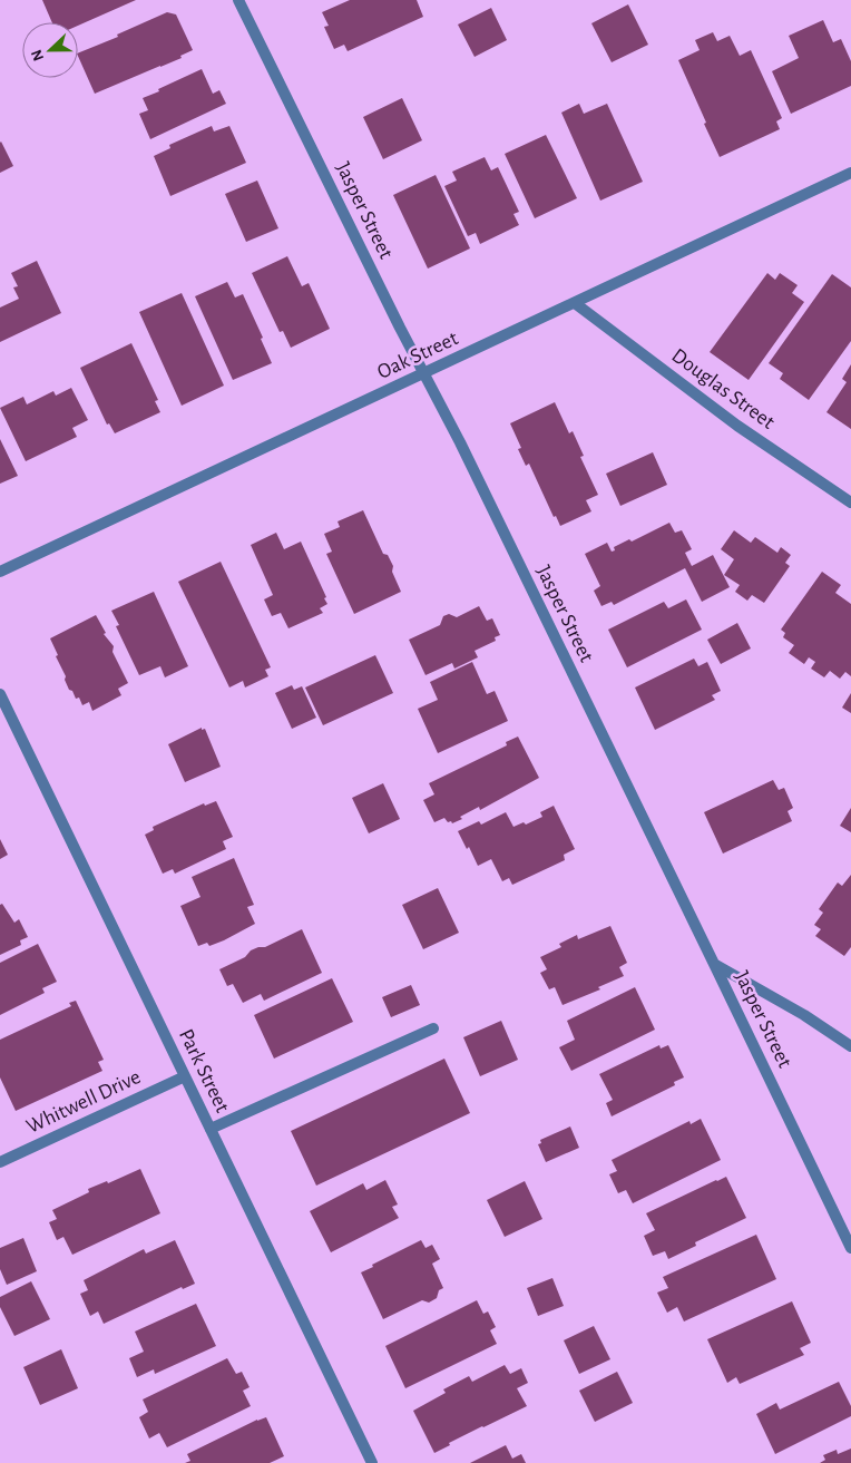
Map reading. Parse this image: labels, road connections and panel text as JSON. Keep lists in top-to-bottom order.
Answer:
{
  "streets": {
    "street": [
      "Jasper Street",
      "Oak Street",
      "Douglas Street",
      "Park Street",
      "Whitwell Drive"
    ]
  },
  "crossings": [
    ["Jasper Street", "Oak Street"],
    ["Oak Street", "Douglas Street"],
    ["Park Street", "Whitwell Drive"]
  ],
  "north": "left"
}
